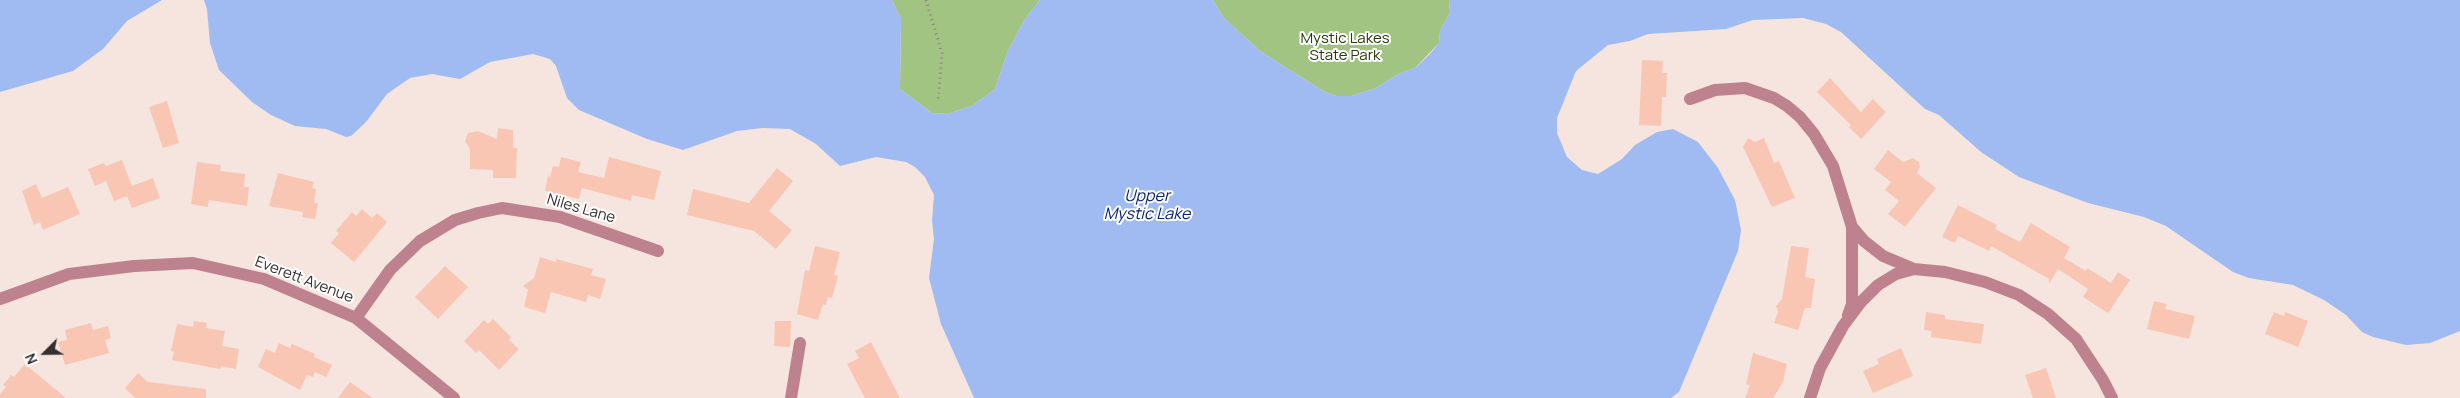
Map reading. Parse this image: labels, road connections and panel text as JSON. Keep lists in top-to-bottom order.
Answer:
{
  "streets": {
    "street": ["Niles Lane", "Everett Avenue"]
  },
  "crossings": [
    ["Niles Lane", "Everett Avenue"]
  ],
  "water": ["Upper Mystic Lake"],
  "parks": ["Mystic Lakes State Park"],
  "north": "bottom left"
}
